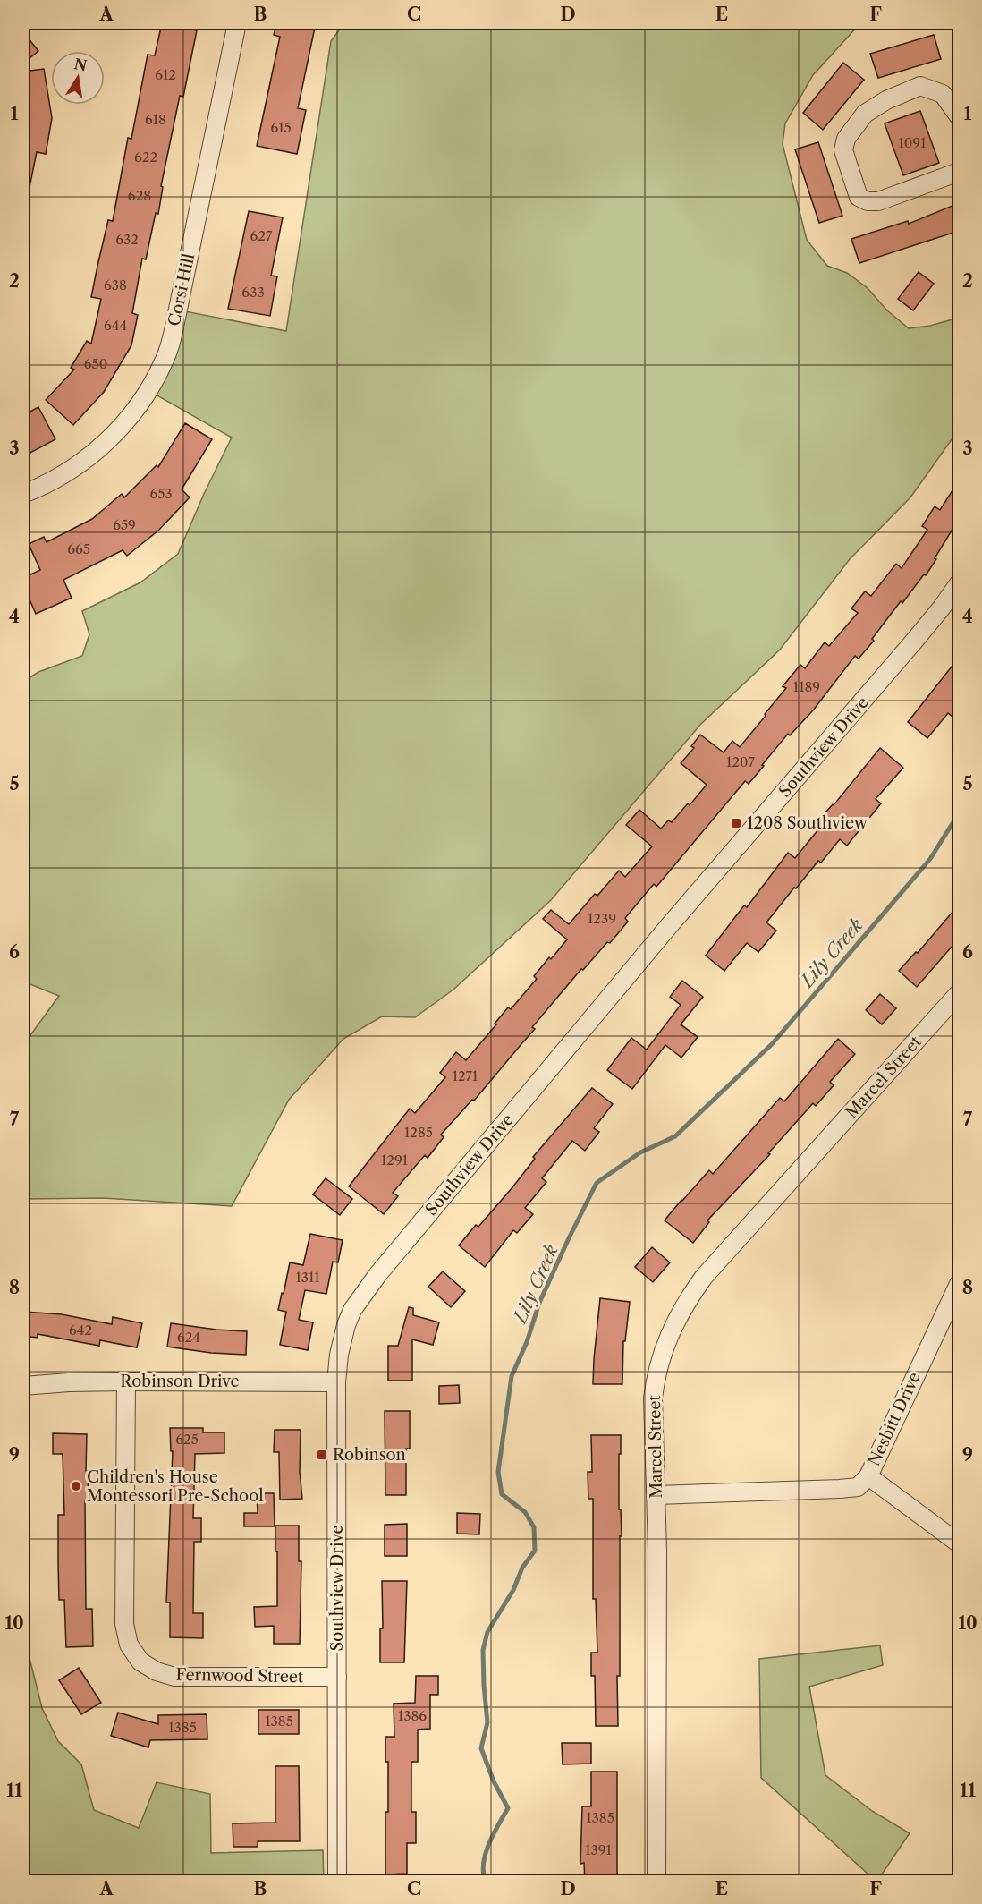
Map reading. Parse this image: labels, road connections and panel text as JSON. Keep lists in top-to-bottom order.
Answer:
{
  "streets": {
    "street": [
      "Corsi Hill",
      "Southview Drive",
      "Marcel Street",
      "Robinson Drive",
      "Nesbitt Drive",
      "Fernwood Street"
    ]
  },
  "crossings": [
    ["Southview Drive", "Robinson Drive"],
    ["Southview Drive", "Fernwood Street"],
    ["Marcel Street", "Nesbitt Drive"],
    ["Robinson Drive", "Fernwood Street"]
  ],
  "water": ["Lily Creek"],
  "places": {
    "transit": ["1208 Southview", "Robinson"],
    "other": ["Children's House Montessori Pre-School"]
  },
  "house_numbers": [
    "612",
    "618",
    "615",
    "1091",
    "622",
    "628",
    "627",
    "632",
    "638",
    "633",
    "644",
    "650",
    "653",
    "659",
    "665",
    "1189",
    "1207",
    "1239",
    "1271",
    "1285",
    "1291",
    "1311",
    "642",
    "624",
    "625",
    "1386",
    "1385",
    "1385",
    "1385",
    "1391"
  ],
  "north": "top",
  "grid": {
    "columns": [
      "A",
      "B",
      "C",
      "D",
      "E",
      "F"
    ],
    "rows": [
      "1",
      "2",
      "3",
      "4",
      "5",
      "6",
      "7",
      "8",
      "9",
      "10",
      "11"
    ]
  }
}
